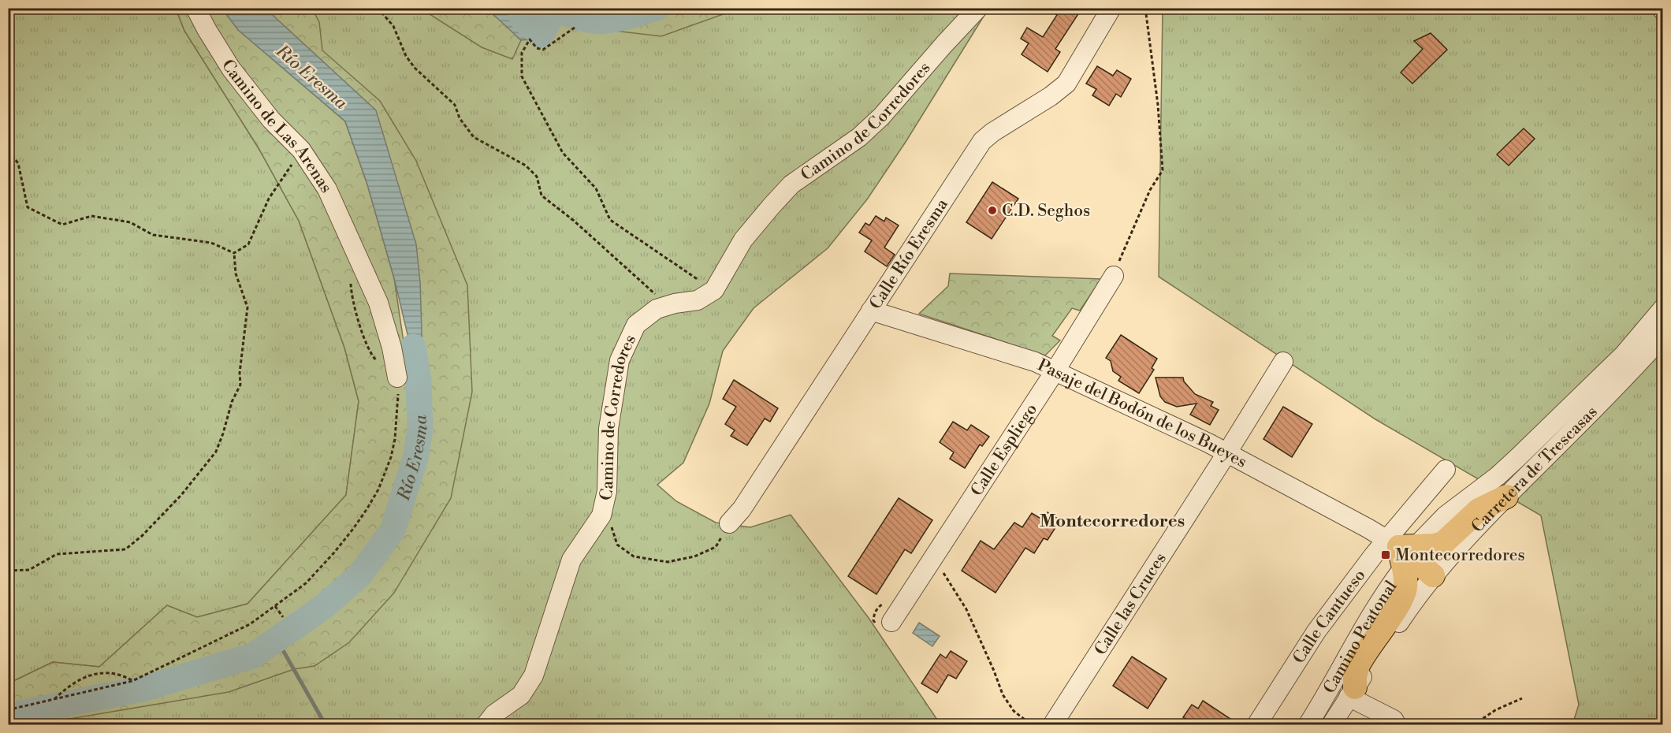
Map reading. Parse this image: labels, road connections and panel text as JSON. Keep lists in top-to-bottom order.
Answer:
{
  "streets": {
    "street": [
      "Camino de Corredores",
      "Camino de Las Arenas",
      "Calle Río Eresma",
      "Pasaje del Bodón de los Bueyes",
      "Calle Espliego",
      "Carretera de Trescasas",
      "Calle las Cruces",
      "Calle Cantueso",
      "Camino Peatonal"
    ]
  },
  "crossings": [
    ["Calle Río Eresma", "Pasaje del Bodón de los Bueyes"],
    ["Pasaje del Bodón de los Bueyes", "Calle Espliego"],
    ["Pasaje del Bodón de los Bueyes", "Calle las Cruces"],
    ["Pasaje del Bodón de los Bueyes", "Calle Cantueso"]
  ],
  "districts": ["Montecorredores"],
  "water": ["Río Eresma"],
  "places": {
    "other": ["C.D. Seghos"],
    "transit": ["Montecorredores"]
  }
}
